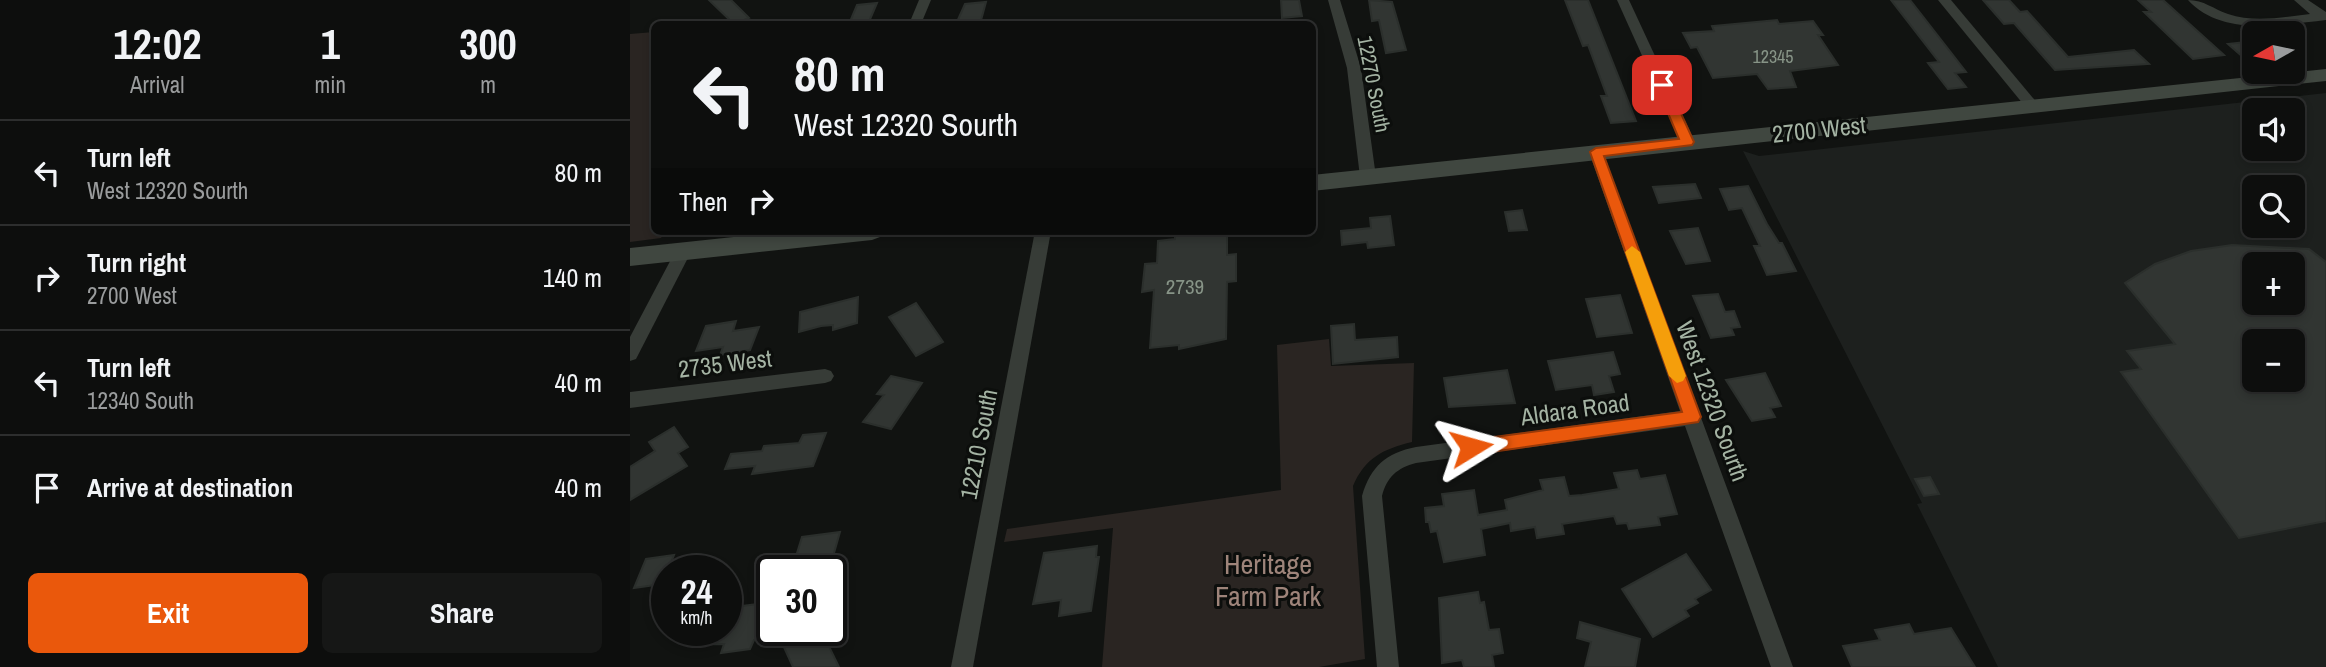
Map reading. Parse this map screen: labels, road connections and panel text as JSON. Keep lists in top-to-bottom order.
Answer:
{
  "streets": {
    "main road": ["2700 West"],
    "street": [
      "12270 South",
      "2735 West",
      "West 12320 Sourth",
      "Aldara Road",
      "12210 South"
    ]
  },
  "crossings": [
    ["12270 South", "2700 West"],
    ["2700 West", "West 12320 Sourth"],
    ["West 12320 Sourth", "Aldara Road"]
  ],
  "parks": ["Heritage Farm Park"],
  "house_numbers": ["12345", "2739"],
  "north": "left",
  "page": {
    "eta": [
      "12:02",
      "Arrival",
      "1",
      "min",
      "300",
      "m"
    ],
    "map_buttons": ["+", "−"],
    "turn": ["80 m", "West 12320 Sourth"],
    "list": [
      {
        "name": "Turn left",
        "note": "West 12320 Sourth",
        "value": "80 m"
      },
      {
        "name": "Turn right",
        "note": "2700 West",
        "value": "140 m"
      },
      {
        "name": "Turn left",
        "note": "12340 South",
        "value": "40 m"
      },
      {
        "name": "Arrive at destination",
        "value": "40 m"
      }
    ],
    "then": "Then",
    "speed": "24 km/h",
    "limit": "30",
    "buttons": ["Exit", "Share"]
  }
}
